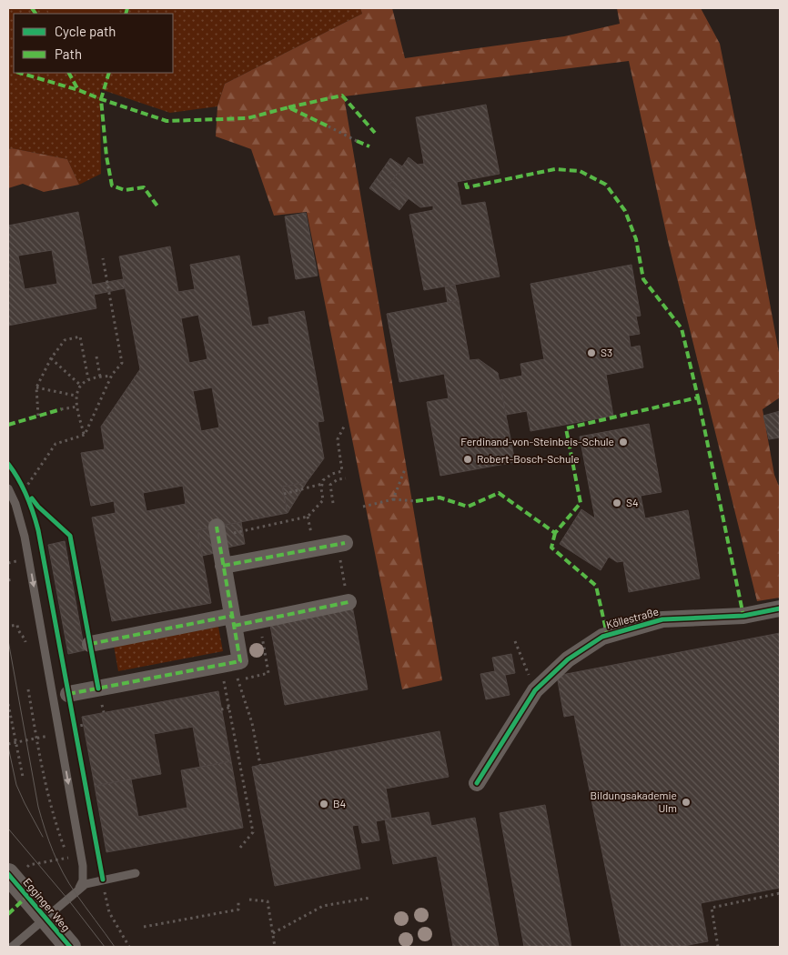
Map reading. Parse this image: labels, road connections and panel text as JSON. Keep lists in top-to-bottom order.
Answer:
{
  "streets": {
    "street": ["Köllestraße", "Egginger Weg"]
  },
  "places": [
    "S3",
    "Ferdinand-von-Steinbeis-Schule",
    "Robert-Bosch-Schule",
    "S4",
    "Bildungsakademie Ulm",
    "B4"
  ],
  "legend": ["Cycle path", "Path"]
}
